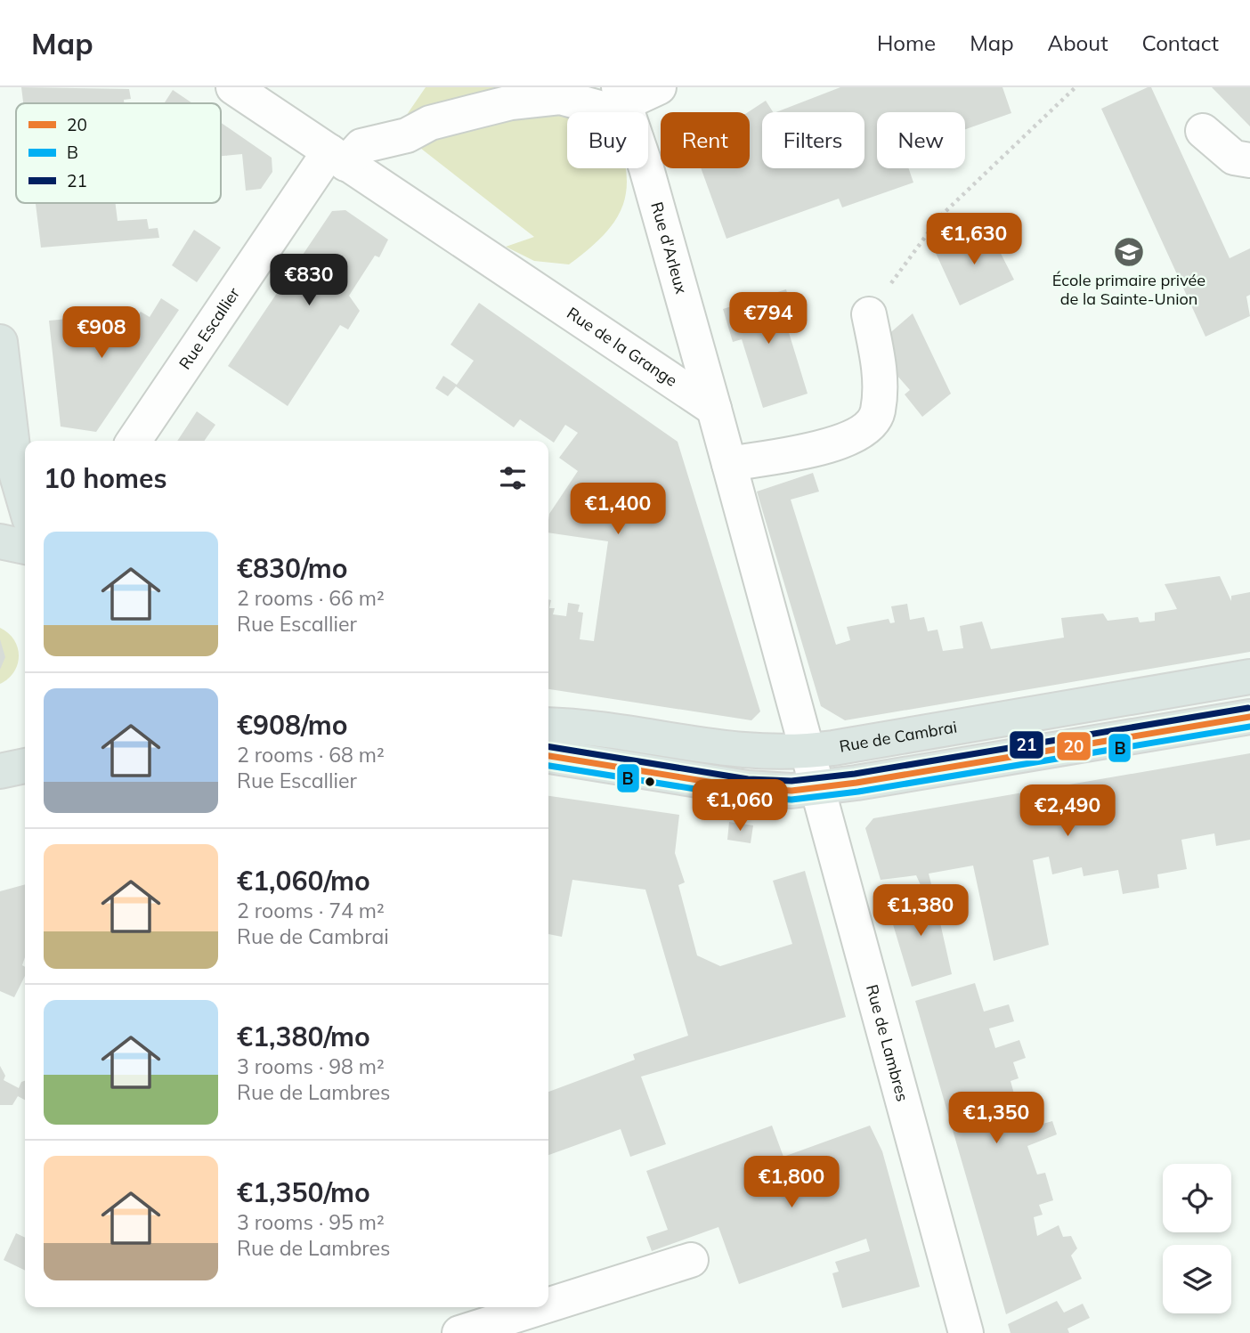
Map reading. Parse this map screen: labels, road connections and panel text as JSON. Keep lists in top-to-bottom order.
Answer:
{
  "streets": {
    "main road": ["Rue de Cambrai"],
    "street": [
      "Rue d'Arleux",
      "Rue Escallier",
      "Rue de la Grange",
      "Rue de Lambres"
    ]
  },
  "crossings": [
    ["Rue d'Arleux", "Rue Escallier"],
    ["Rue d'Arleux", "Rue de la Grange"],
    ["Rue Escallier", "Rue de la Grange"],
    ["Rue de Cambrai", "Rue de Lambres"]
  ],
  "places": {
    "school or university": ["École primaire privée de la Sainte-Union"]
  },
  "lines": ["transit line 21", "transit line 20", "transit line B"],
  "legend": ["20", "B", "21"],
  "page": {
    "header": "Map",
    "nav": [
      "Home",
      "Map",
      "About",
      "Contact"
    ],
    "chip": [
      "Buy",
      "Rent",
      "Filters",
      "New"
    ],
    "price": [
      "€1,630",
      "€830",
      "€794",
      "€908",
      "€1,400",
      "€1,060",
      "€2,490",
      "€1,380",
      "€1,350",
      "€1,800"
    ],
    "heading": "10 homes",
    "list": [
      {
        "name": "€830/mo",
        "note": "2 rooms · 66 m² · Rue Escallier"
      },
      {
        "name": "€908/mo",
        "note": "2 rooms · 68 m² · Rue Escallier"
      },
      {
        "name": "€1,060/mo",
        "note": "2 rooms · 74 m² · Rue de Cambrai"
      },
      {
        "name": "€1,380/mo",
        "note": "3 rooms · 98 m² · Rue de Lambres"
      },
      {
        "name": "€1,350/mo",
        "note": "3 rooms · 95 m² · Rue de Lambres"
      }
    ]
  }
}
